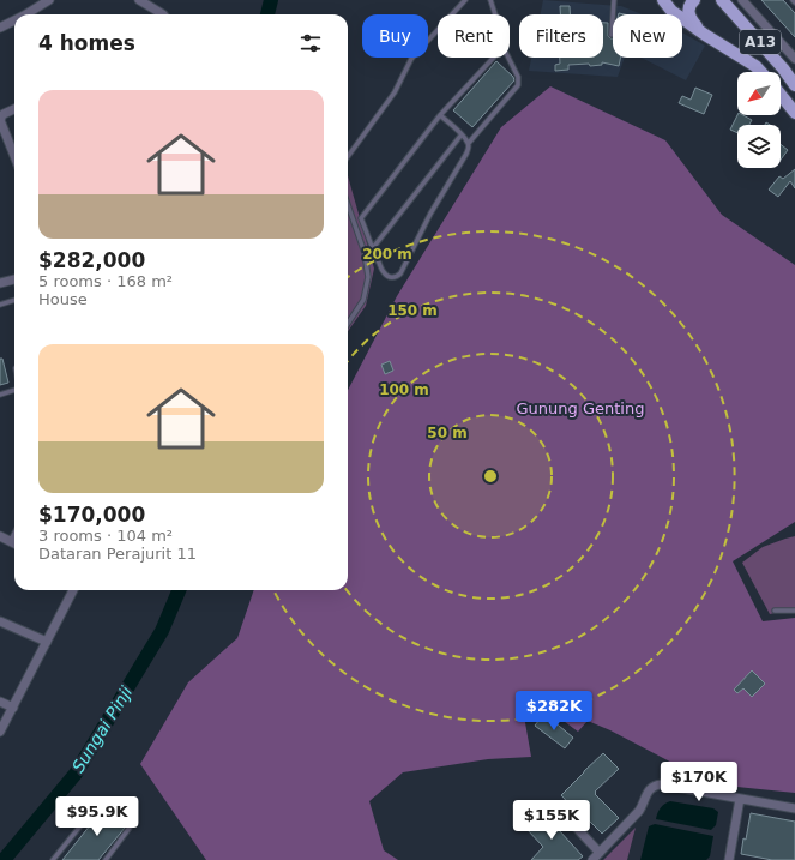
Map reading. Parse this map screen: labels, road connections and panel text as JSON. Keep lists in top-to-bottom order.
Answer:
{
  "streets": {
    "main road": ["A13"]
  },
  "water": ["Sungai Pinji"],
  "parks": ["Gunung Genting"],
  "north": "bottom left",
  "page": {
    "chip": [
      "Buy",
      "Rent",
      "Filters",
      "New"
    ],
    "heading": "4 homes",
    "list": [
      {
        "name": "$282,000",
        "note": "5 rooms · 168 m² · House"
      },
      {
        "name": "$170,000",
        "note": "3 rooms · 104 m² · Dataran Perajurit 11"
      }
    ],
    "price": [
      "$282K",
      "$170K",
      "$95.9K",
      "$155K"
    ]
  },
  "rings": [
    "200 m",
    "150 m",
    "100 m",
    "50 m"
  ]
}
